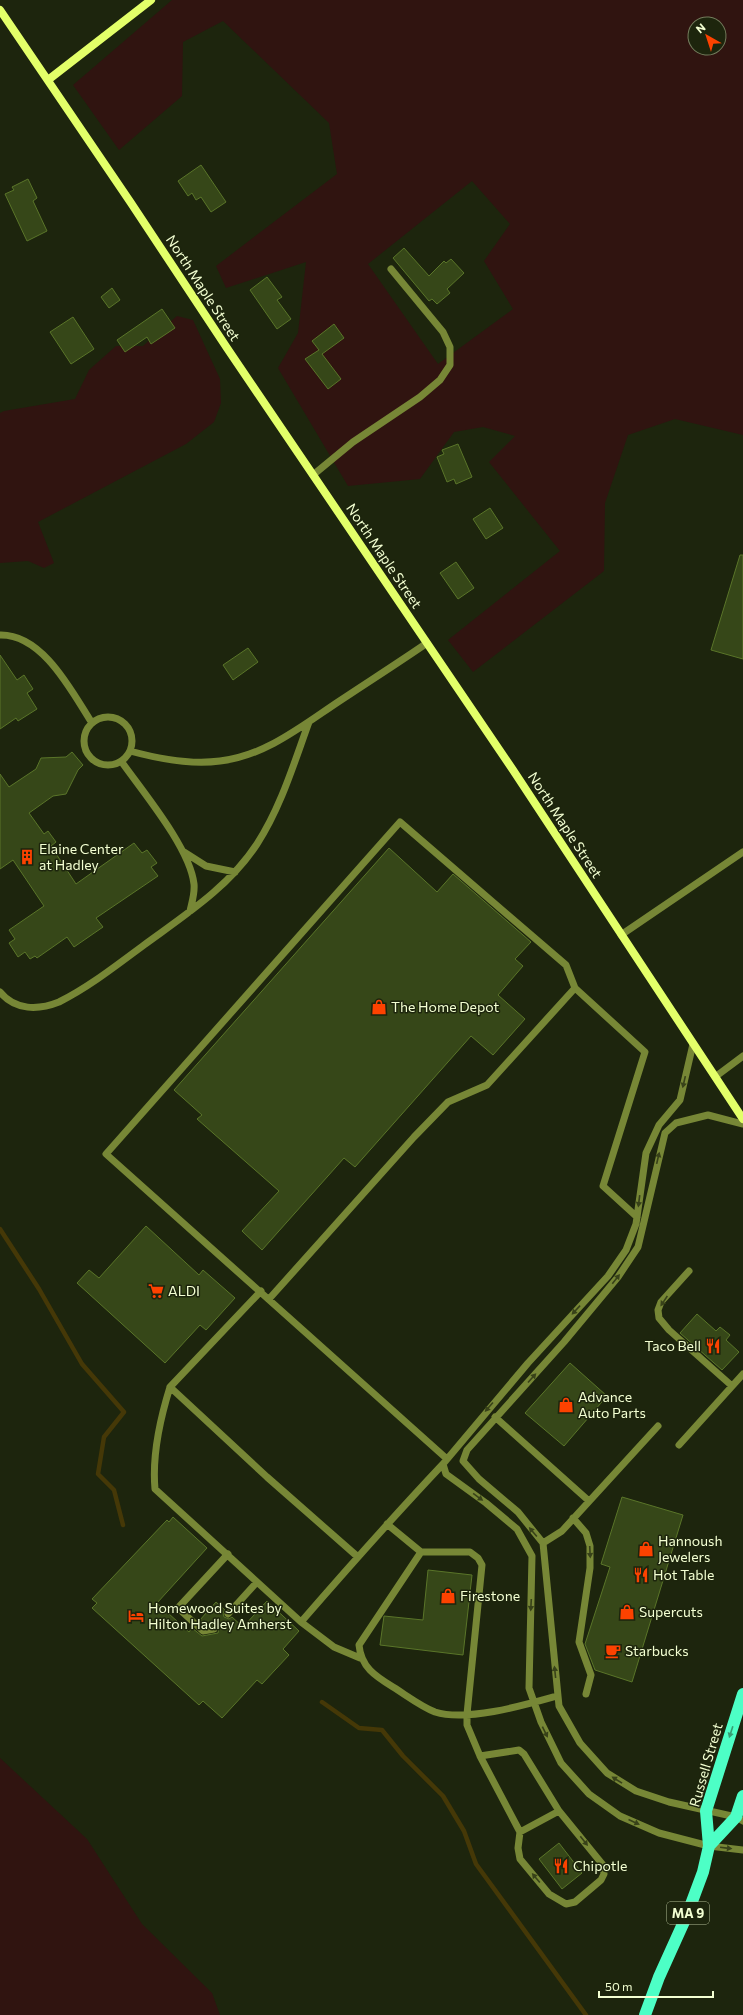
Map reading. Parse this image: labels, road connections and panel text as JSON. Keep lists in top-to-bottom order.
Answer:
{
  "streets": {
    "highway": ["Russell Street", "MA 9"],
    "main road": ["North Maple Street"]
  },
  "places": {
    "building": ["Elaine Center at Hadley"],
    "shop": [
      "The Home Depot",
      "Advance Auto Parts",
      "Hannoush Jewelers",
      "Firestone",
      "Supercuts"
    ],
    "supermarket": ["ALDI"],
    "restaurant": ["Taco Bell", "Hot Table", "Chipotle"],
    "hotel": ["Homewood Suites by Hilton Hadley Amherst"],
    "cafe": ["Starbucks"]
  },
  "scale_bar": "50 m",
  "north": "top left"
}
